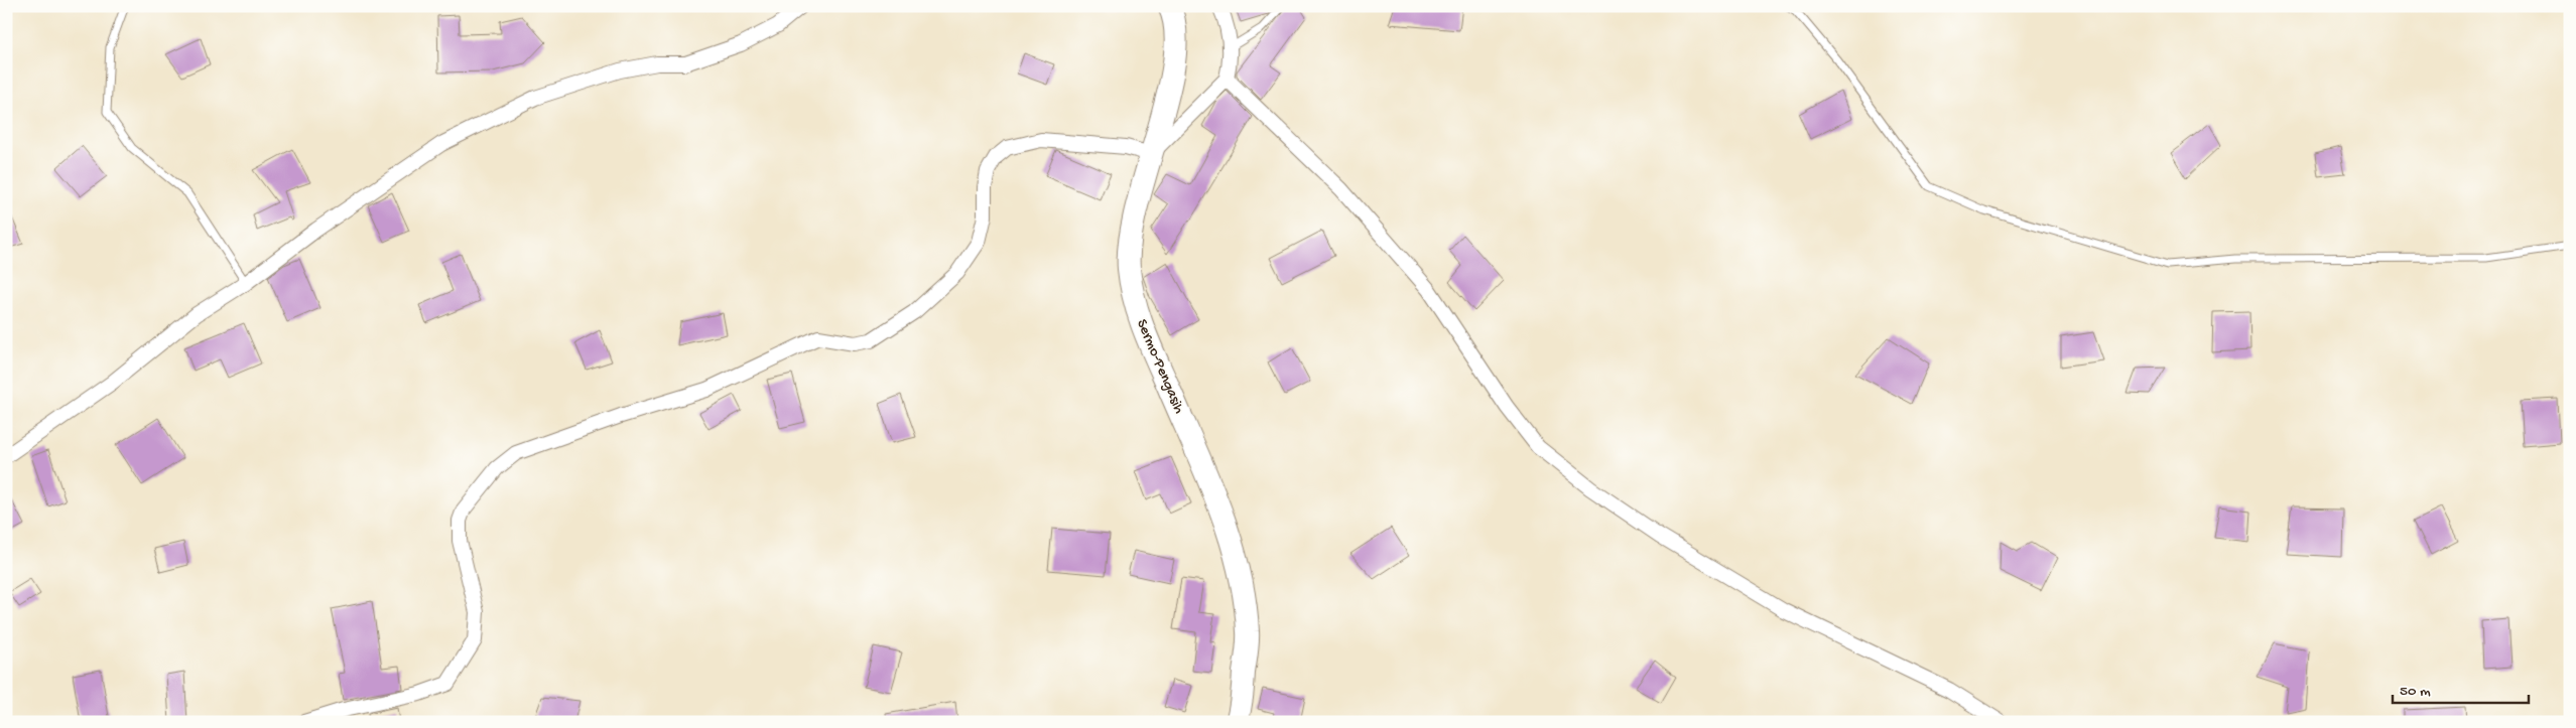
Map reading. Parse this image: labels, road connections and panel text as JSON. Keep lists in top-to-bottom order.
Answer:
{
  "streets": {
    "main road": ["Sermo-Pengasih"]
  },
  "scale_bar": "50 m"
}
